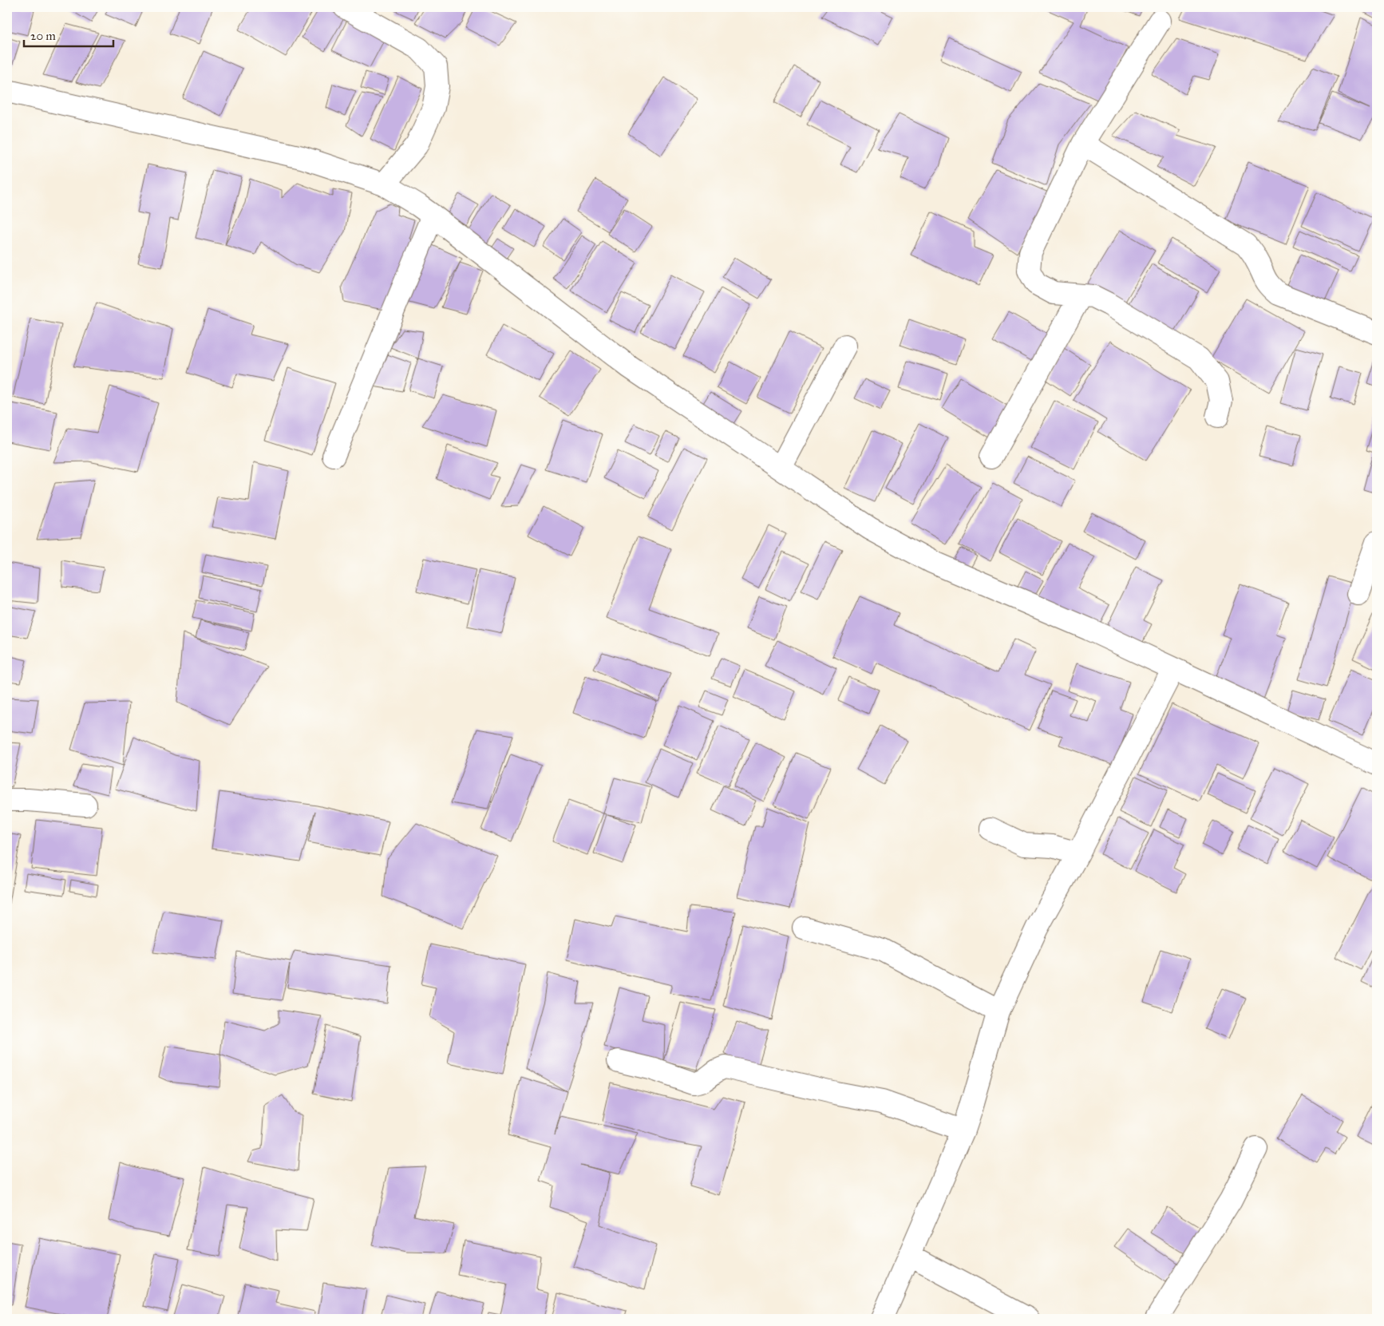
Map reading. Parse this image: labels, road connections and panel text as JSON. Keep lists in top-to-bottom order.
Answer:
{
  "scale_bar": "20 m"
}
